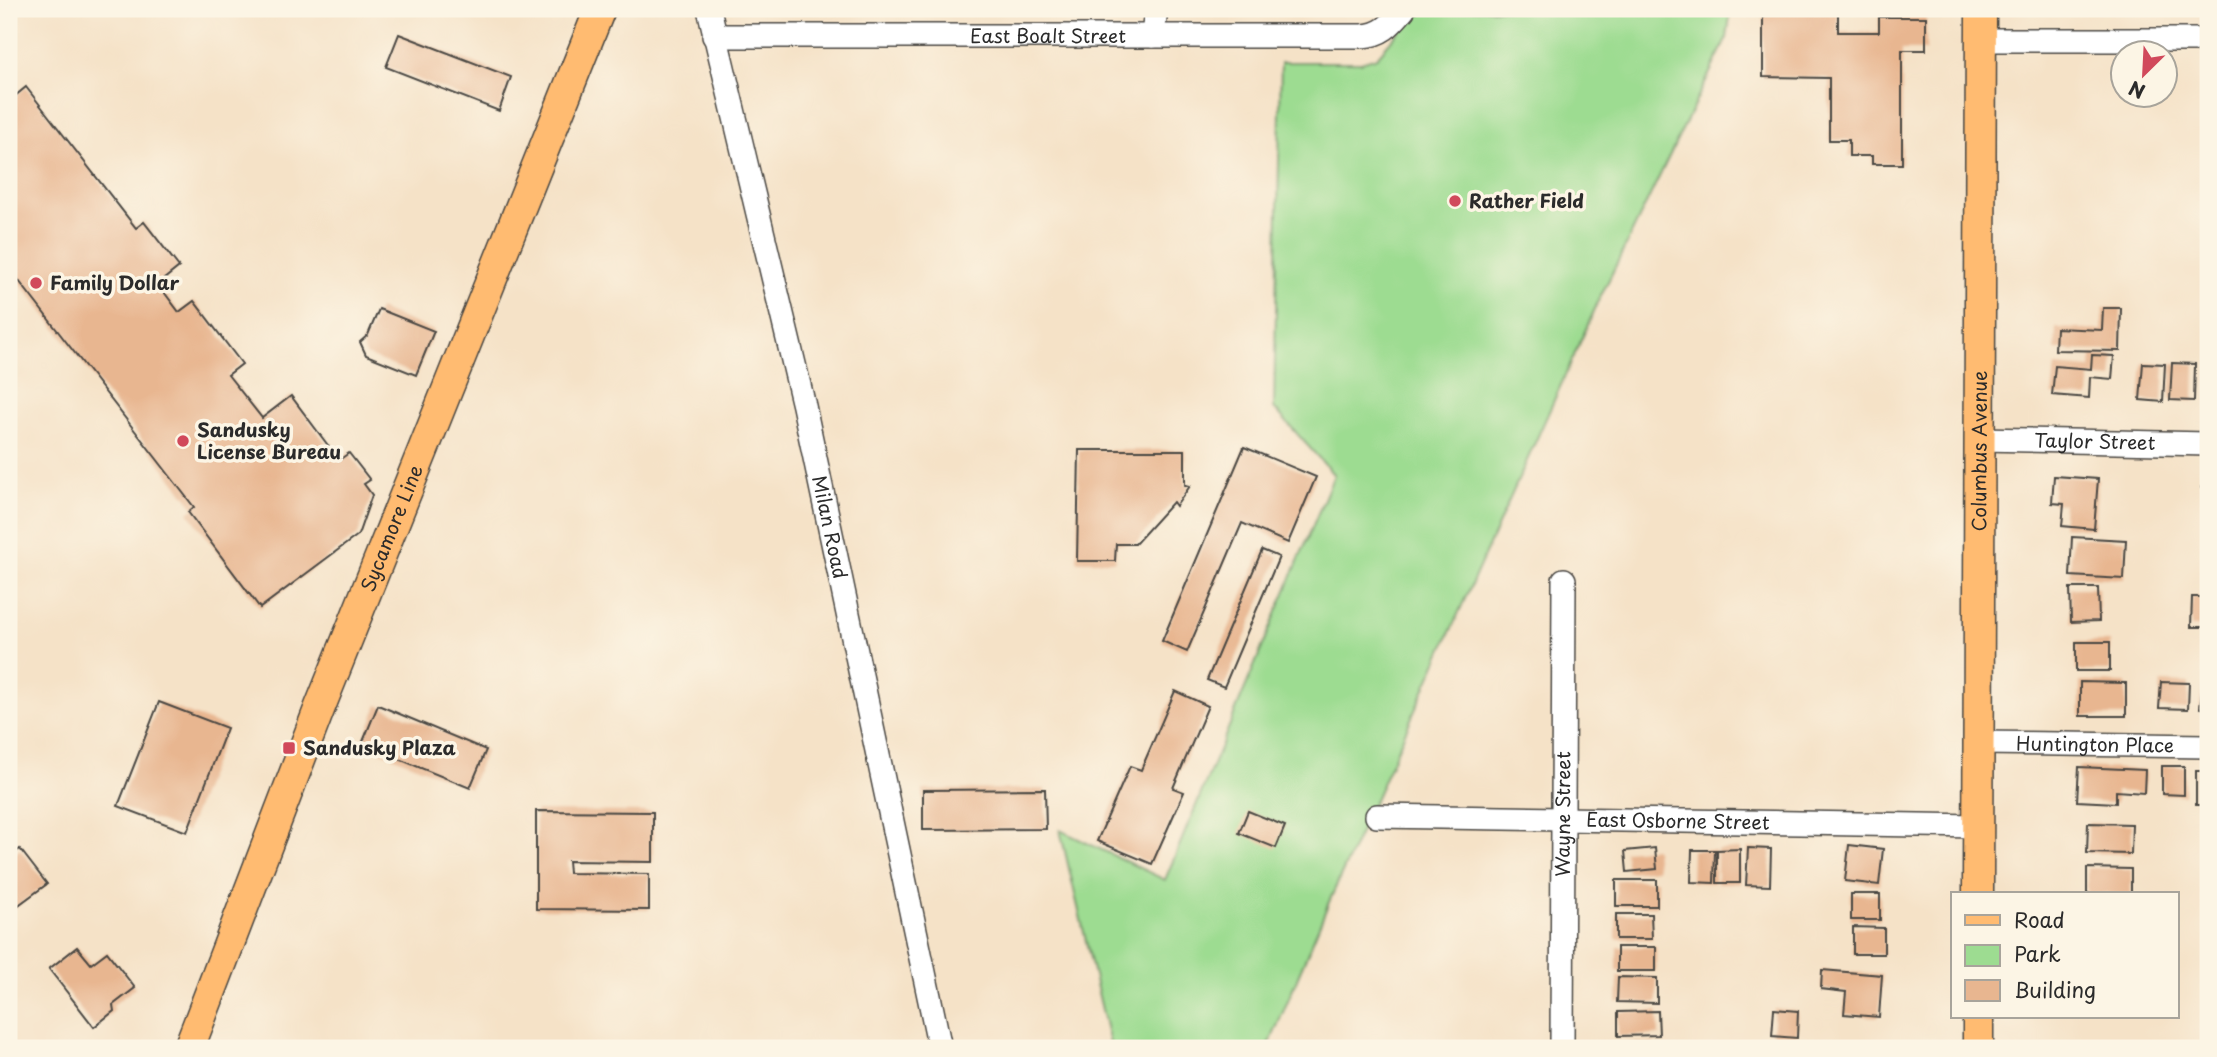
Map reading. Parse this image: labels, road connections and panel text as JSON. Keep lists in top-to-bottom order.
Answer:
{
  "streets": {
    "main road": ["Columbus Avenue", "Sycamore Line"],
    "street": [
      "East Boalt Street",
      "Taylor Street",
      "Milan Road",
      "Huntington Place",
      "Wayne Street",
      "East Osborne Street"
    ]
  },
  "crossings": [
    ["East Boalt Street", "Milan Road"],
    ["Taylor Street", "Columbus Avenue"],
    ["Columbus Avenue", "Huntington Place"],
    ["Columbus Avenue", "East Osborne Street"],
    ["Wayne Street", "East Osborne Street"]
  ],
  "places": {
    "other": ["Rather Field", "Family Dollar", "Sandusky License Bureau"],
    "transit": ["Sandusky Plaza"]
  },
  "legend": ["Road", "Park", "Building"],
  "north": "bottom left"
}
